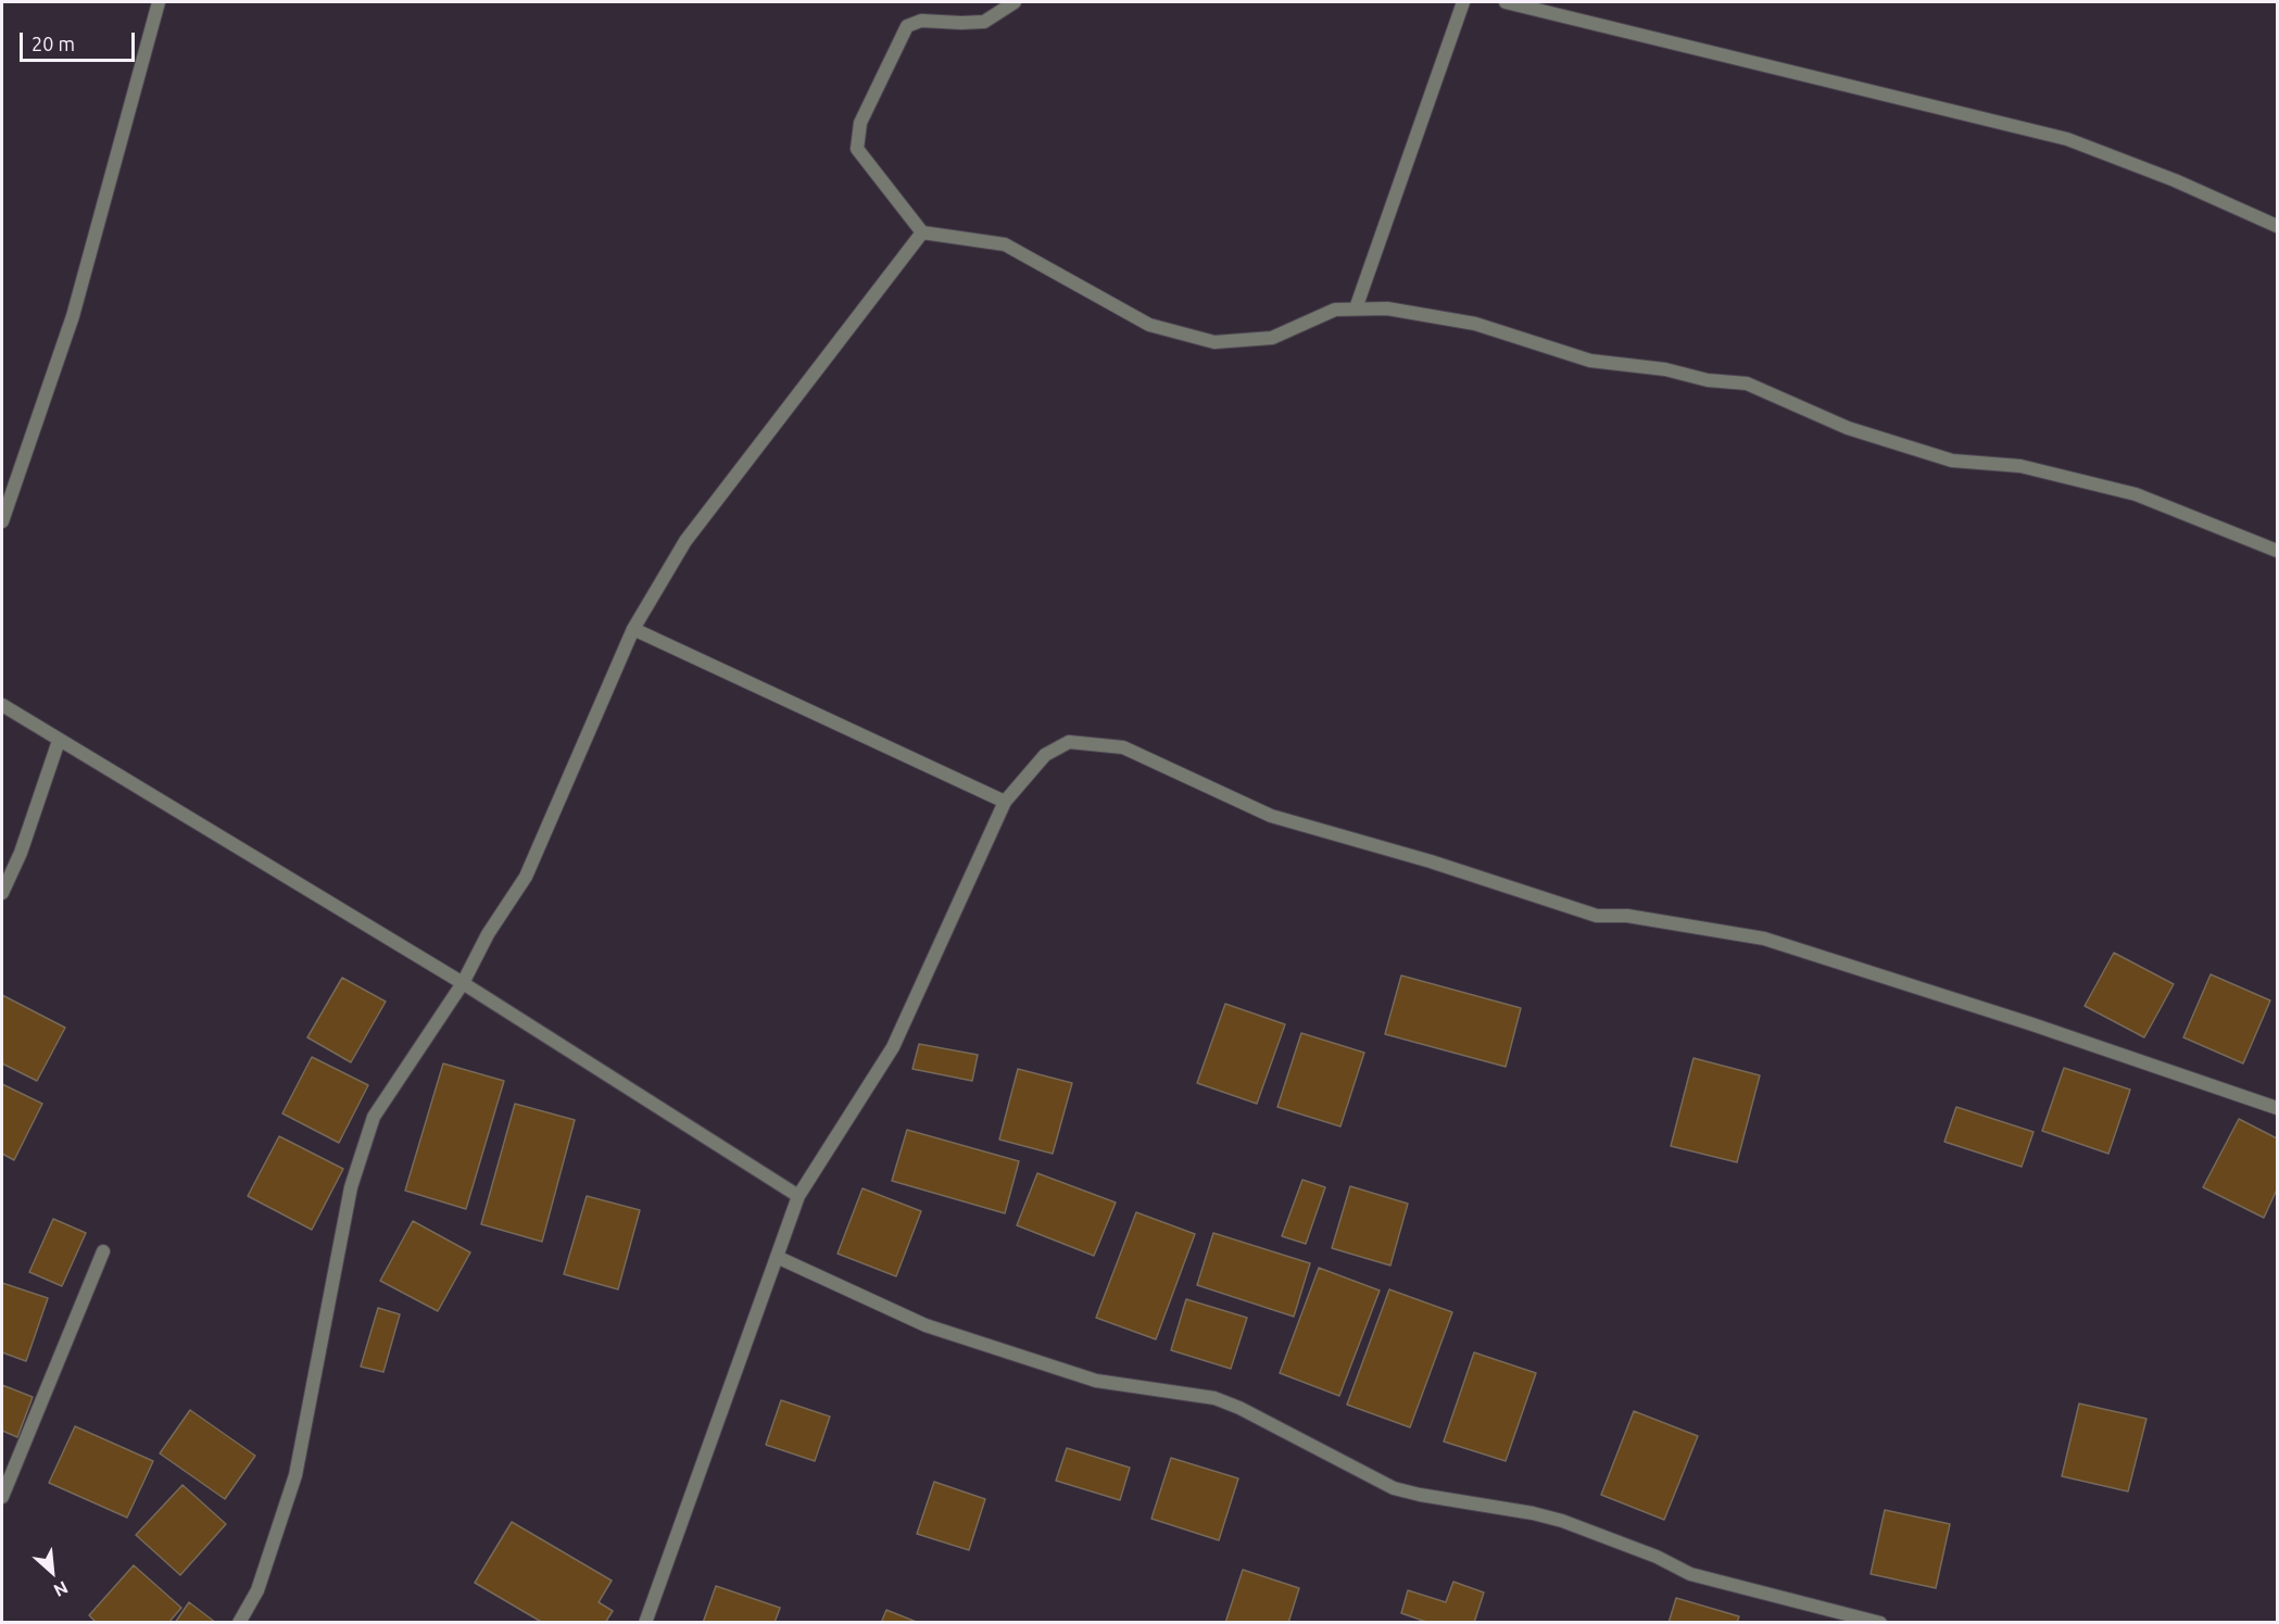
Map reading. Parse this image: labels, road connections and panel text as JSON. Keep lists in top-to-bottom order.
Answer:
{
  "scale_bar": "20 m",
  "north": "bottom right"
}
